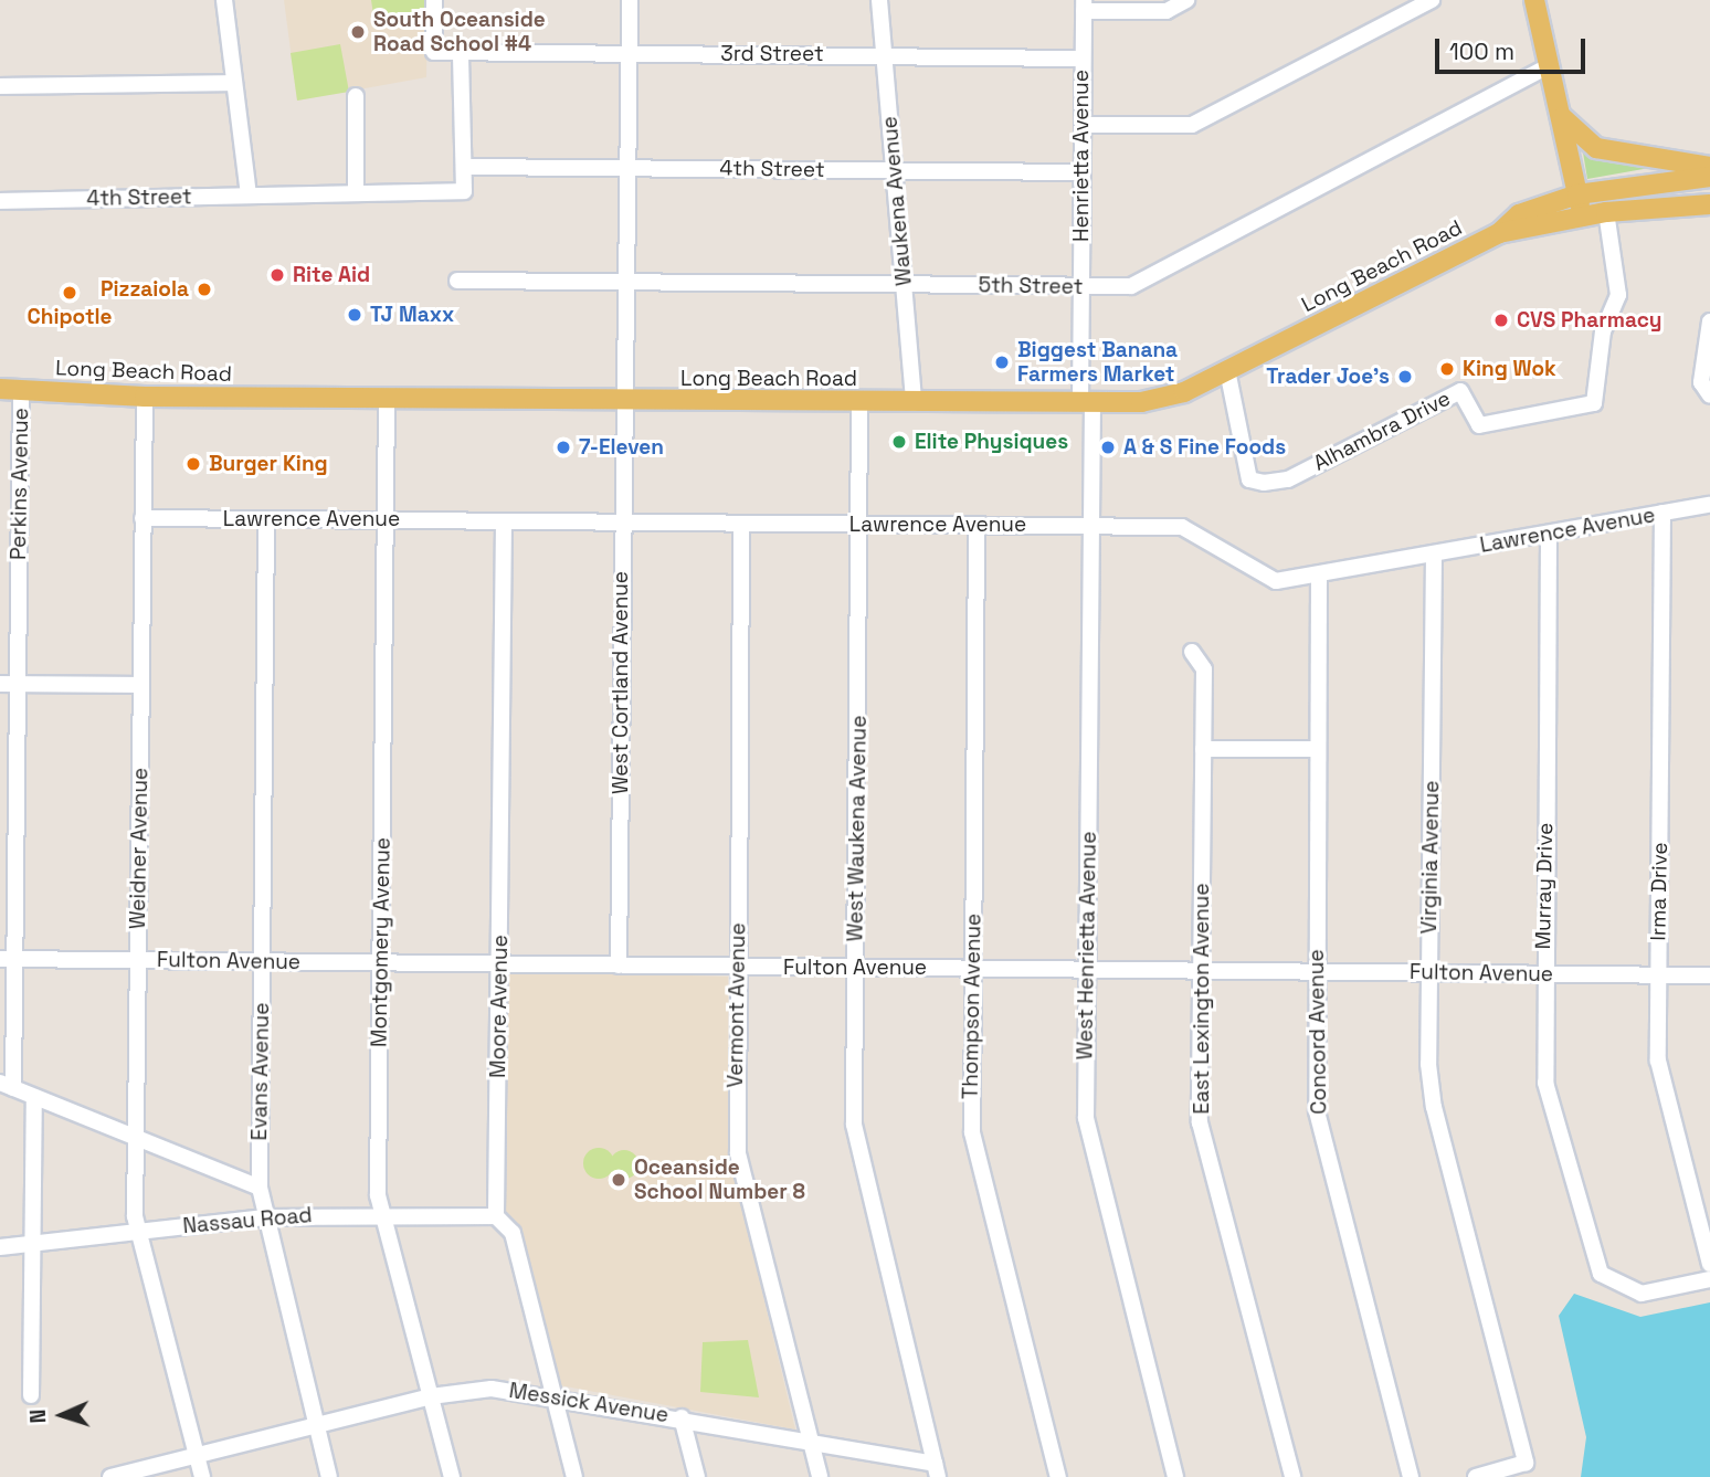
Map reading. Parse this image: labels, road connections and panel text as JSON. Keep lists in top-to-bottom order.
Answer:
{
  "streets": {
    "main road": ["Long Beach Road"],
    "street": [
      "3rd Street",
      "Henrietta Avenue",
      "4th Street",
      "Waukena Avenue",
      "5th Street",
      "Alhambra Drive",
      "Perkins Avenue",
      "Lawrence Avenue",
      "West Cortland Avenue",
      "West Waukena Avenue",
      "Weidner Avenue",
      "Virginia Avenue",
      "Murray Drive",
      "Irma Drive",
      "Montgomery Avenue",
      "West Henrietta Avenue",
      "Fulton Avenue",
      "East Lexington Avenue",
      "Vermont Avenue",
      "Moore Avenue",
      "Thompson Avenue",
      "Concord Avenue",
      "Evans Avenue",
      "Nassau Road",
      "Messick Avenue"
    ]
  },
  "crossings": [
    ["3rd Street", "Henrietta Avenue"],
    ["3rd Street", "Waukena Avenue"],
    ["3rd Street", "West Cortland Avenue"],
    ["Henrietta Avenue", "4th Street"],
    ["Henrietta Avenue", "Long Beach Road"],
    ["Henrietta Avenue", "5th Street"],
    ["Henrietta Avenue", "West Henrietta Avenue"],
    ["4th Street", "Waukena Avenue"],
    ["4th Street", "West Cortland Avenue"],
    ["Waukena Avenue", "Long Beach Road"],
    ["Waukena Avenue", "5th Street"],
    ["Long Beach Road", "Alhambra Drive"],
    ["Long Beach Road", "Perkins Avenue"],
    ["Long Beach Road", "West Cortland Avenue"],
    ["Long Beach Road", "West Waukena Avenue"],
    ["Long Beach Road", "Weidner Avenue"],
    ["Long Beach Road", "Montgomery Avenue"],
    ["Long Beach Road", "West Henrietta Avenue"],
    ["5th Street", "West Cortland Avenue"],
    ["Perkins Avenue", "Fulton Avenue"],
    ["Lawrence Avenue", "West Cortland Avenue"],
    ["Lawrence Avenue", "West Waukena Avenue"],
    ["Lawrence Avenue", "Weidner Avenue"],
    ["Lawrence Avenue", "Virginia Avenue"],
    ["Lawrence Avenue", "Murray Drive"],
    ["Lawrence Avenue", "Irma Drive"],
    ["Lawrence Avenue", "Montgomery Avenue"],
    ["Lawrence Avenue", "West Henrietta Avenue"],
    ["Lawrence Avenue", "Vermont Avenue"],
    ["Lawrence Avenue", "Moore Avenue"],
    ["Lawrence Avenue", "Thompson Avenue"],
    ["Lawrence Avenue", "Concord Avenue"],
    ["Lawrence Avenue", "Evans Avenue"],
    ["West Cortland Avenue", "Fulton Avenue"],
    ["West Waukena Avenue", "Fulton Avenue"],
    ["West Waukena Avenue", "Messick Avenue"],
    ["Weidner Avenue", "Fulton Avenue"],
    ["Weidner Avenue", "Nassau Road"],
    ["Weidner Avenue", "Messick Avenue"],
    ["Virginia Avenue", "Fulton Avenue"],
    ["Murray Drive", "Fulton Avenue"],
    ["Irma Drive", "Fulton Avenue"],
    ["Montgomery Avenue", "Fulton Avenue"],
    ["Montgomery Avenue", "Nassau Road"],
    ["Montgomery Avenue", "Messick Avenue"],
    ["West Henrietta Avenue", "Fulton Avenue"],
    ["Fulton Avenue", "East Lexington Avenue"],
    ["Fulton Avenue", "Vermont Avenue"],
    ["Fulton Avenue", "Moore Avenue"],
    ["Fulton Avenue", "Thompson Avenue"],
    ["Fulton Avenue", "Concord Avenue"],
    ["Fulton Avenue", "Evans Avenue"],
    ["Vermont Avenue", "Messick Avenue"],
    ["Moore Avenue", "Nassau Road"],
    ["Evans Avenue", "Nassau Road"],
    ["Evans Avenue", "Messick Avenue"]
  ],
  "places": [
    "South Oceanside Road School #4",
    "Rite Aid",
    "Pizzaiola",
    "Chipotle",
    "TJ Maxx",
    "CVS Pharmacy",
    "Biggest Banana Farmers Market",
    "King Wok",
    "Trader Joe's",
    "Elite Physiques",
    "7-Eleven",
    "A & S Fine Foods",
    "Burger King",
    "Oceanside School Number 8"
  ],
  "scale_bar": "100 m",
  "north": "left"
}
